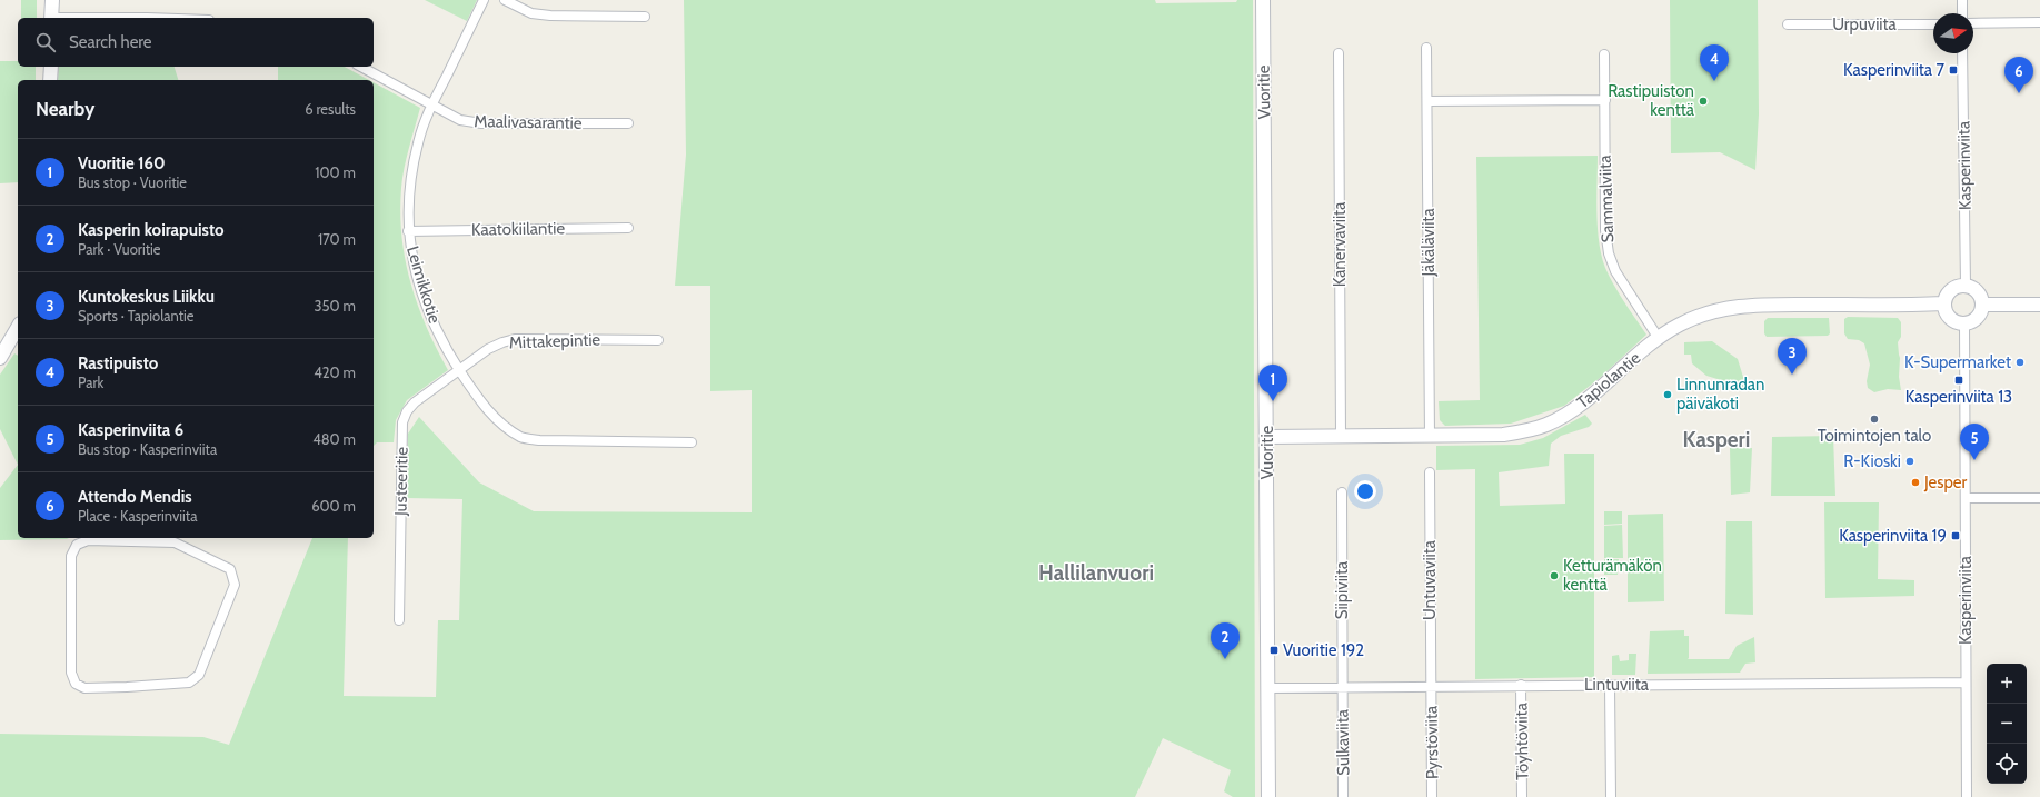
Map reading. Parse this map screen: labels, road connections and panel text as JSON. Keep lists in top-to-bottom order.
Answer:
{
  "streets": {
    "street": [
      "Urpuviita",
      "Vuoritie",
      "Maalivasarantie",
      "Kasperinviita",
      "Sammalviita",
      "Kaatokiilantie",
      "Jäkäläviita",
      "Kanervaviita",
      "Leimikkotie",
      "Mittakepintie",
      "Tapiolantie",
      "Justeeritie",
      "Untuvaviita",
      "Siipiviita",
      "Lintuviita",
      "Töyhtöviita",
      "Sulkaviita",
      "Pyrstöviita"
    ]
  },
  "crossings": [
    ["Vuoritie", "Tapiolantie"],
    ["Vuoritie", "Lintuviita"],
    ["Maalivasarantie", "Leimikkotie"],
    ["Kasperinviita", "Tapiolantie"],
    ["Kasperinviita", "Lintuviita"],
    ["Sammalviita", "Tapiolantie"],
    ["Kaatokiilantie", "Leimikkotie"],
    ["Jäkäläviita", "Tapiolantie"],
    ["Kanervaviita", "Tapiolantie"],
    ["Leimikkotie", "Mittakepintie"],
    ["Leimikkotie", "Justeeritie"],
    ["Mittakepintie", "Justeeritie"],
    ["Untuvaviita", "Lintuviita"],
    ["Untuvaviita", "Pyrstöviita"],
    ["Siipiviita", "Lintuviita"],
    ["Siipiviita", "Sulkaviita"],
    ["Lintuviita", "Töyhtöviita"],
    ["Lintuviita", "Sulkaviita"],
    ["Lintuviita", "Pyrstöviita"]
  ],
  "districts": ["Kasperi", "Hallilanvuori"],
  "places": {
    "transit": [
      "Kasperinviita 7",
      "Kasperinviita 13",
      "Kasperinviita 19",
      "Vuoritie 192"
    ],
    "other": [
      "Rastipuiston kenttä",
      "K-Supermarket",
      "Linnunradan päiväkoti",
      "Toimintojen talo",
      "R-Kioski",
      "Jesper",
      "Ketturämäkön kenttä"
    ]
  },
  "north": "right",
  "page": {
    "search": "Search here",
    "pins": [
      "4",
      "6",
      "3",
      "1",
      "5",
      "2"
    ],
    "heading": ["Nearby", "6 results"],
    "list": [
      {
        "mark": "1",
        "name": "Vuoritie 160",
        "note": "Bus stop · Vuoritie",
        "value": "100 m"
      },
      {
        "mark": "2",
        "name": "Kasperin koirapuisto",
        "note": "Park · Vuoritie",
        "value": "170 m"
      },
      {
        "mark": "3",
        "name": "Kuntokeskus Liikku",
        "note": "Sports · Tapiolantie",
        "value": "350 m"
      },
      {
        "mark": "4",
        "name": "Rastipuisto",
        "note": "Park",
        "value": "420 m"
      },
      {
        "mark": "5",
        "name": "Kasperinviita 6",
        "note": "Bus stop · Kasperinviita",
        "value": "480 m"
      },
      {
        "mark": "6",
        "name": "Attendo Mendis",
        "note": "Place · Kasperinviita",
        "value": "600 m"
      }
    ],
    "map_buttons": ["+", "−"]
  }
}
